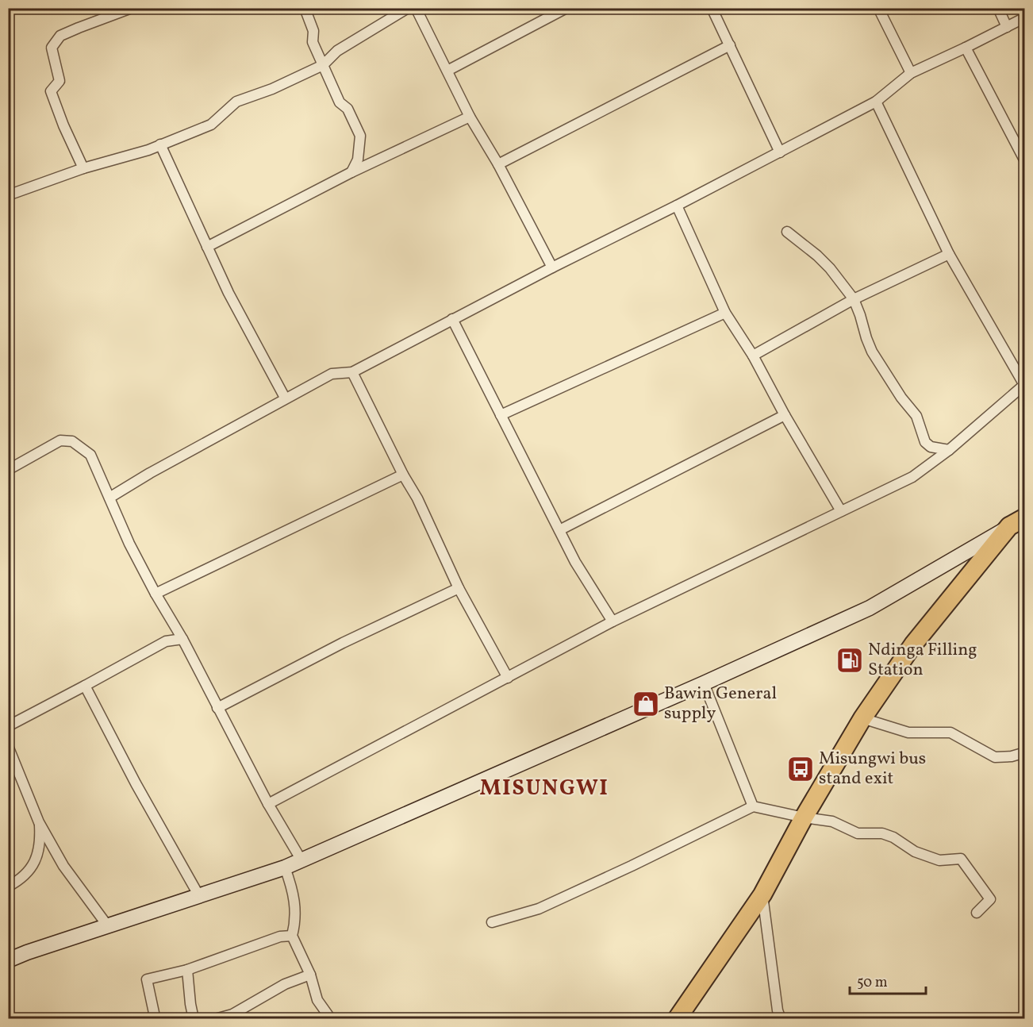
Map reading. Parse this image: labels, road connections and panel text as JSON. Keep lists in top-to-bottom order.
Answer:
{
  "districts": ["MISUNGWI"],
  "places": {
    "fuel station": ["Ndinga Filling Station"],
    "shop": ["Bawin General supply"],
    "bus stop": ["Misungwi bus stand exit"]
  },
  "scale_bar": "50 m"
}
